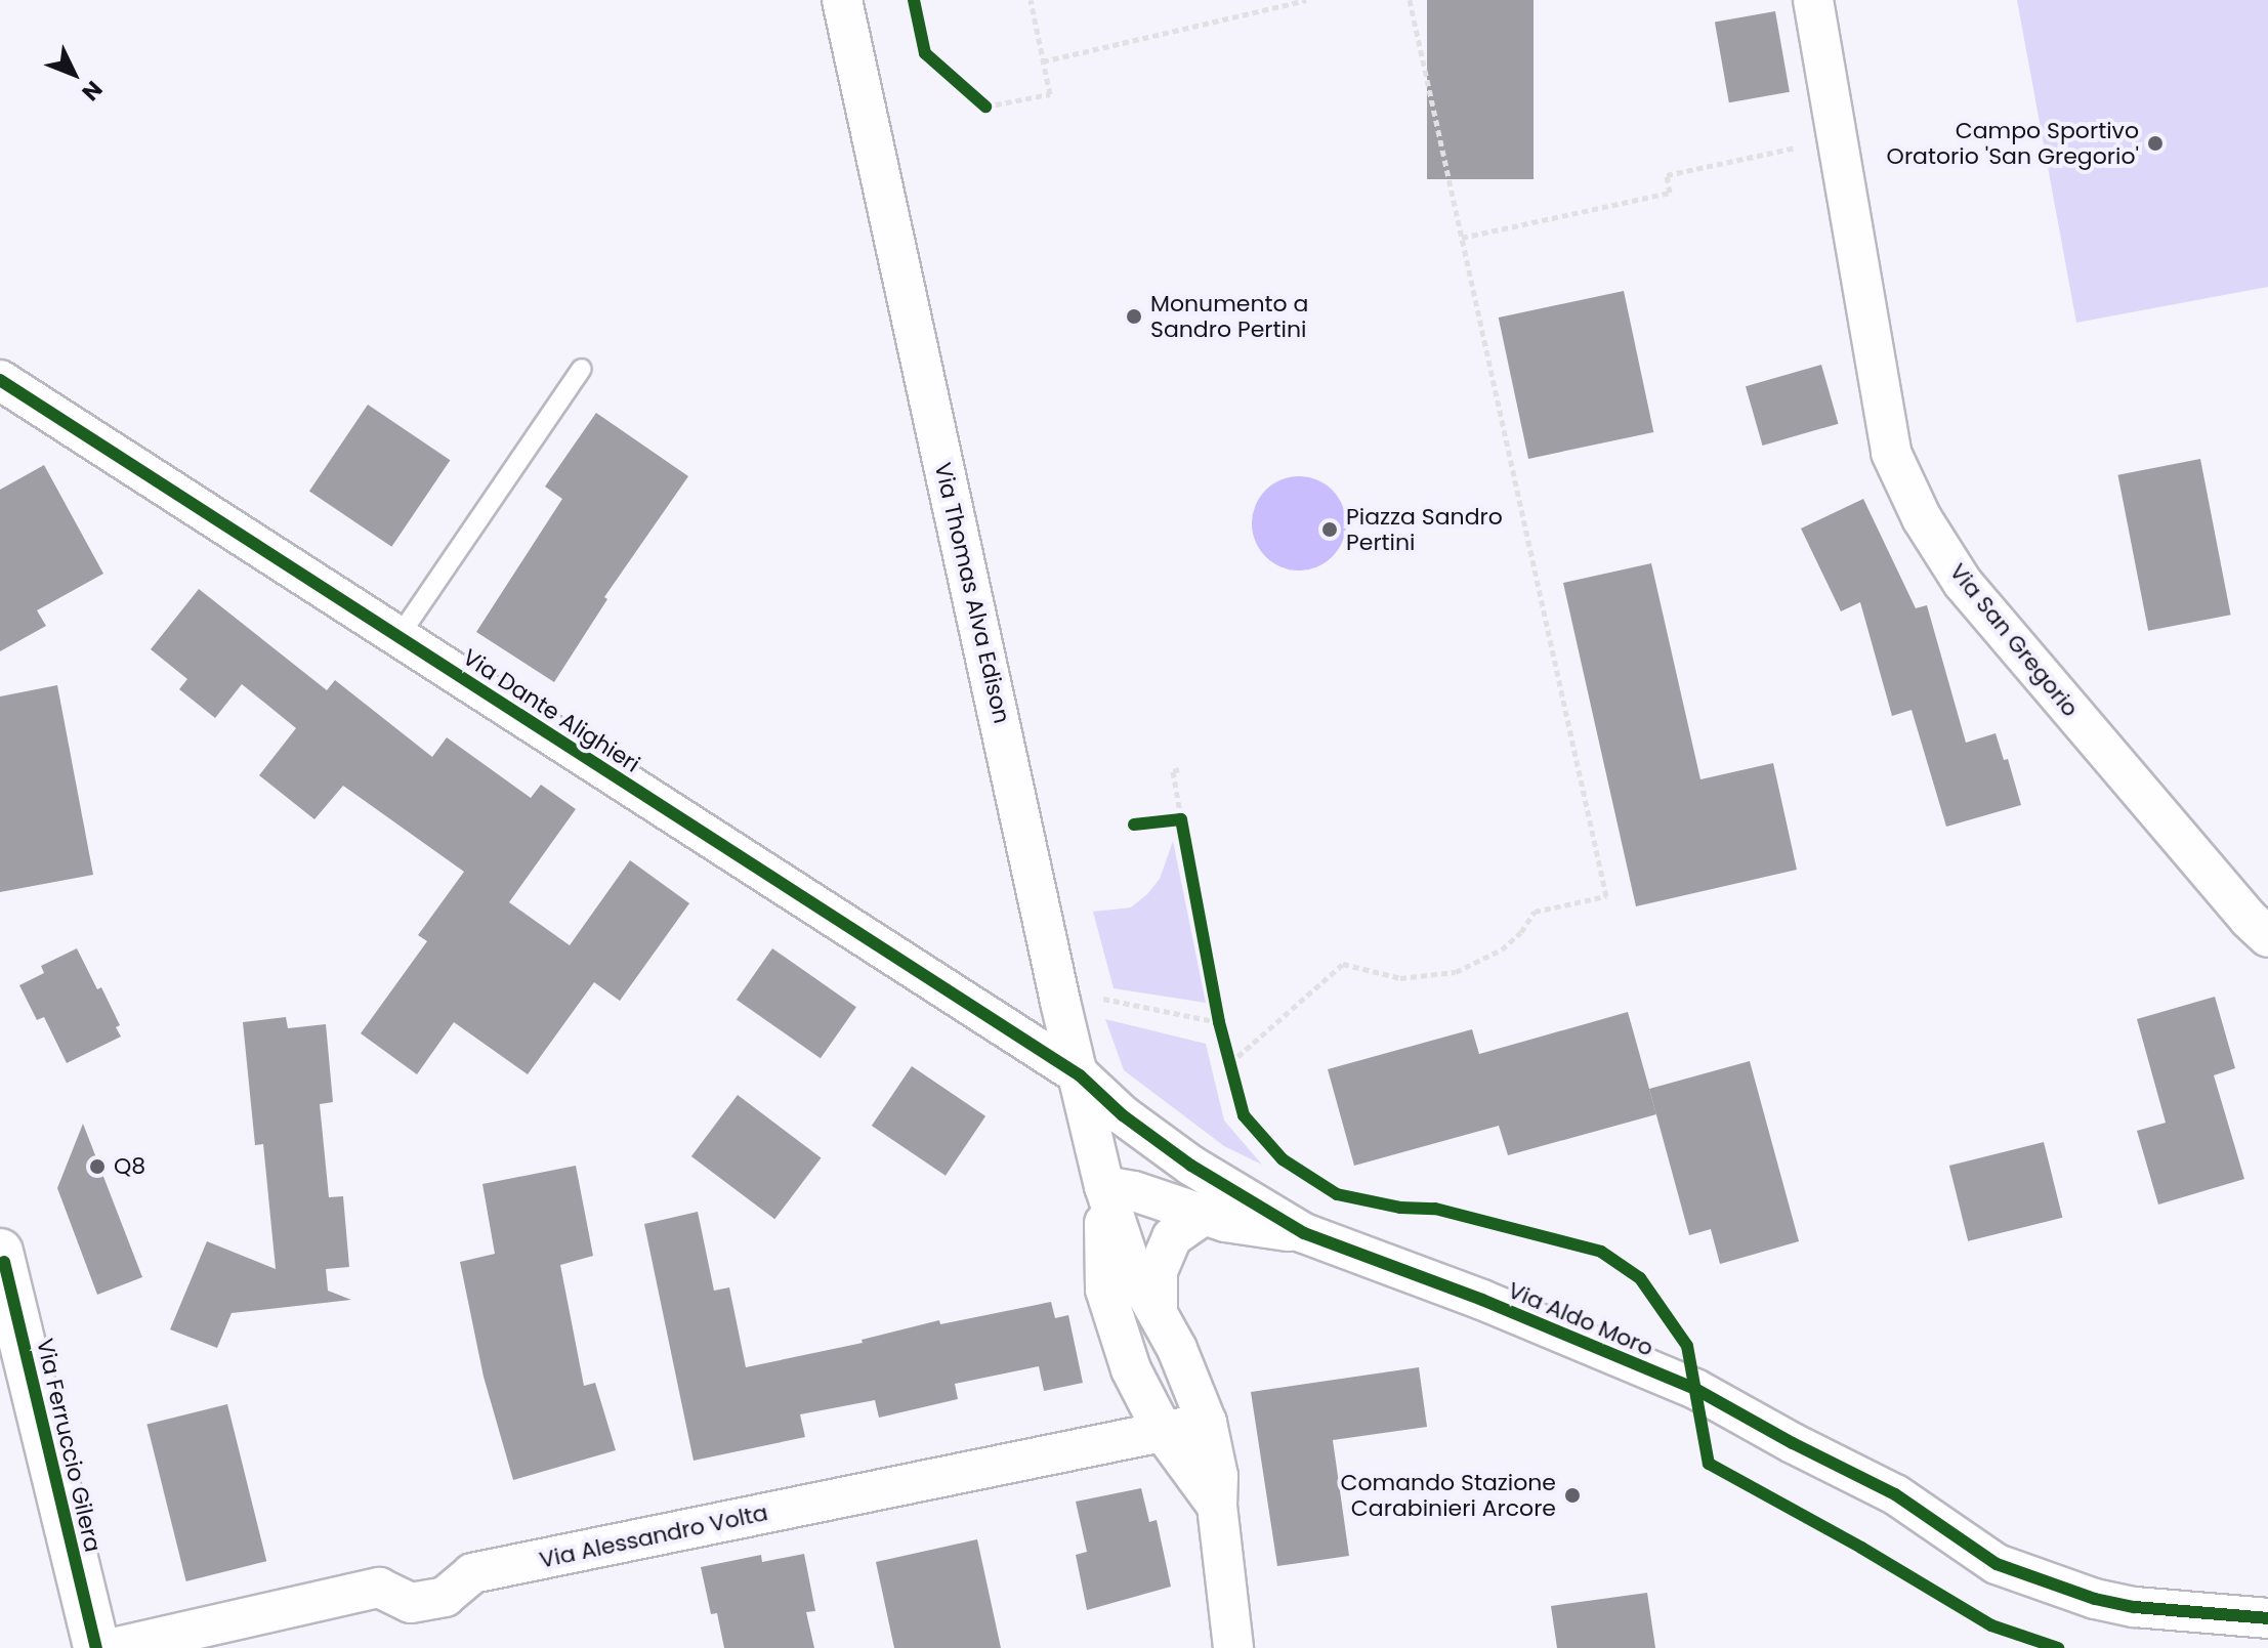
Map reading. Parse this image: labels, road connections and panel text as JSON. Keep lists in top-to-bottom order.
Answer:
{
  "streets": {
    "main road": ["Via Ferruccio Gilera"],
    "street": [
      "Via Thomas Alva Edison",
      "Via San Gregorio",
      "Via Dante Alighieri",
      "Via Aldo Moro",
      "Via Alessandro Volta"
    ]
  },
  "crossings": [
    ["Via Thomas Alva Edison", "Via Dante Alighieri"],
    ["Via Thomas Alva Edison", "Via Aldo Moro"],
    ["Via Thomas Alva Edison", "Via Alessandro Volta"],
    ["Via Dante Alighieri", "Via Aldo Moro"]
  ],
  "places": [
    "Campo Sportivo Oratorio 'San Gregorio'",
    "Monumento a Sandro Pertini",
    "Piazza Sandro Pertini",
    "Q8",
    "Comando Stazione Carabinieri Arcore"
  ],
  "north": "bottom right"
}
